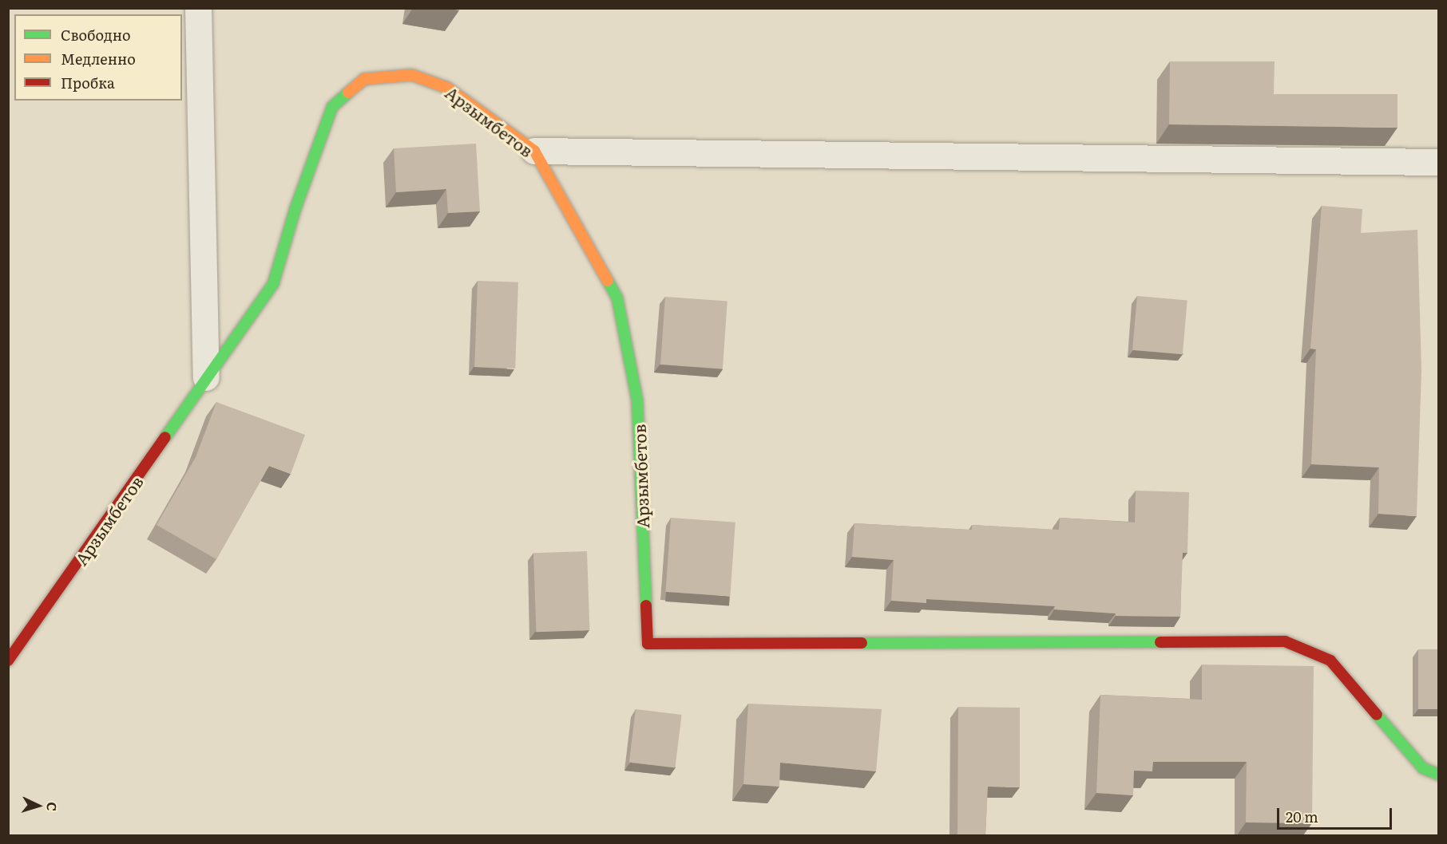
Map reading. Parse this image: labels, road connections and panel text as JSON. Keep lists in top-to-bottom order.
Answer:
{
  "streets": {
    "street": ["Арзымбетов"]
  },
  "legend": ["Свободно", "Медленно", "Пробка"],
  "scale_bar": "20 m",
  "north": "right"
}
